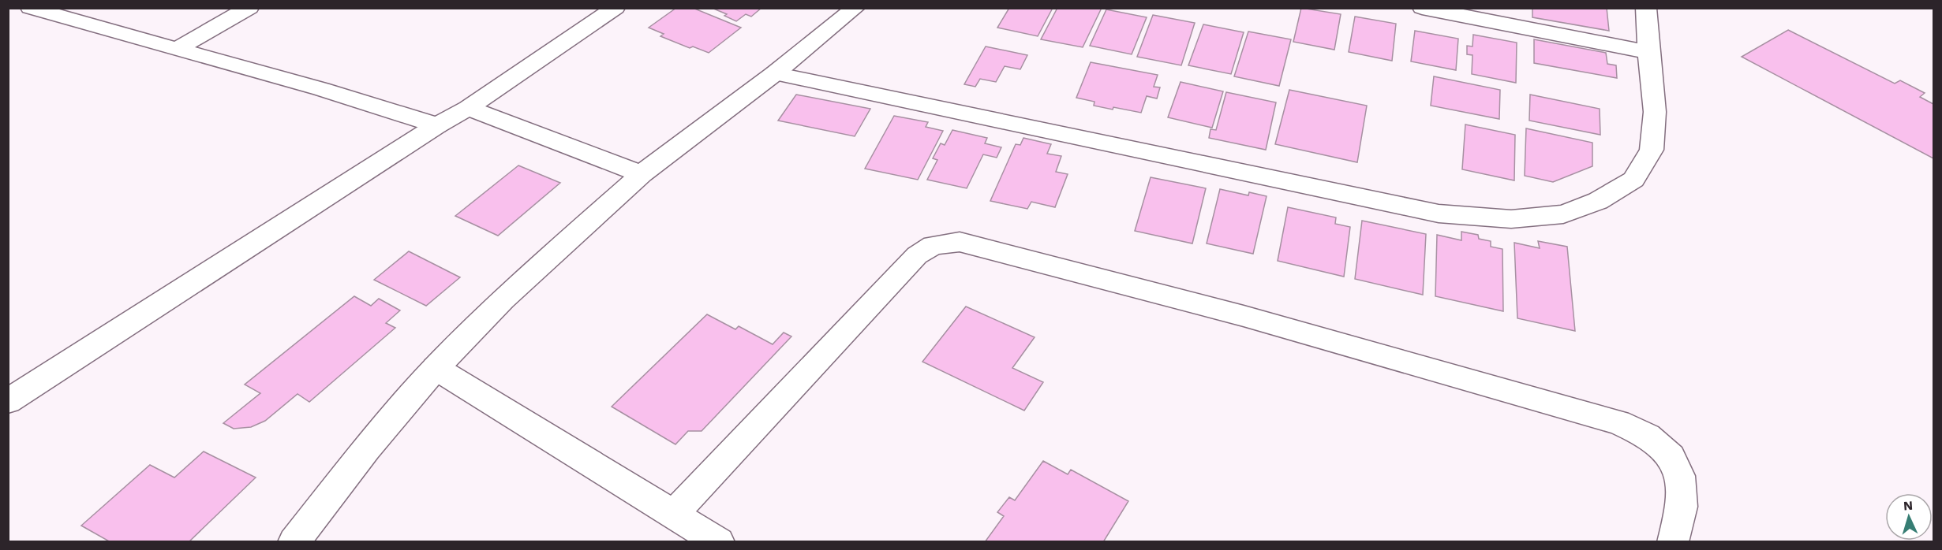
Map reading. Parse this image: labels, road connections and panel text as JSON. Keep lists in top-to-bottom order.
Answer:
{
  "north": "top"
}
